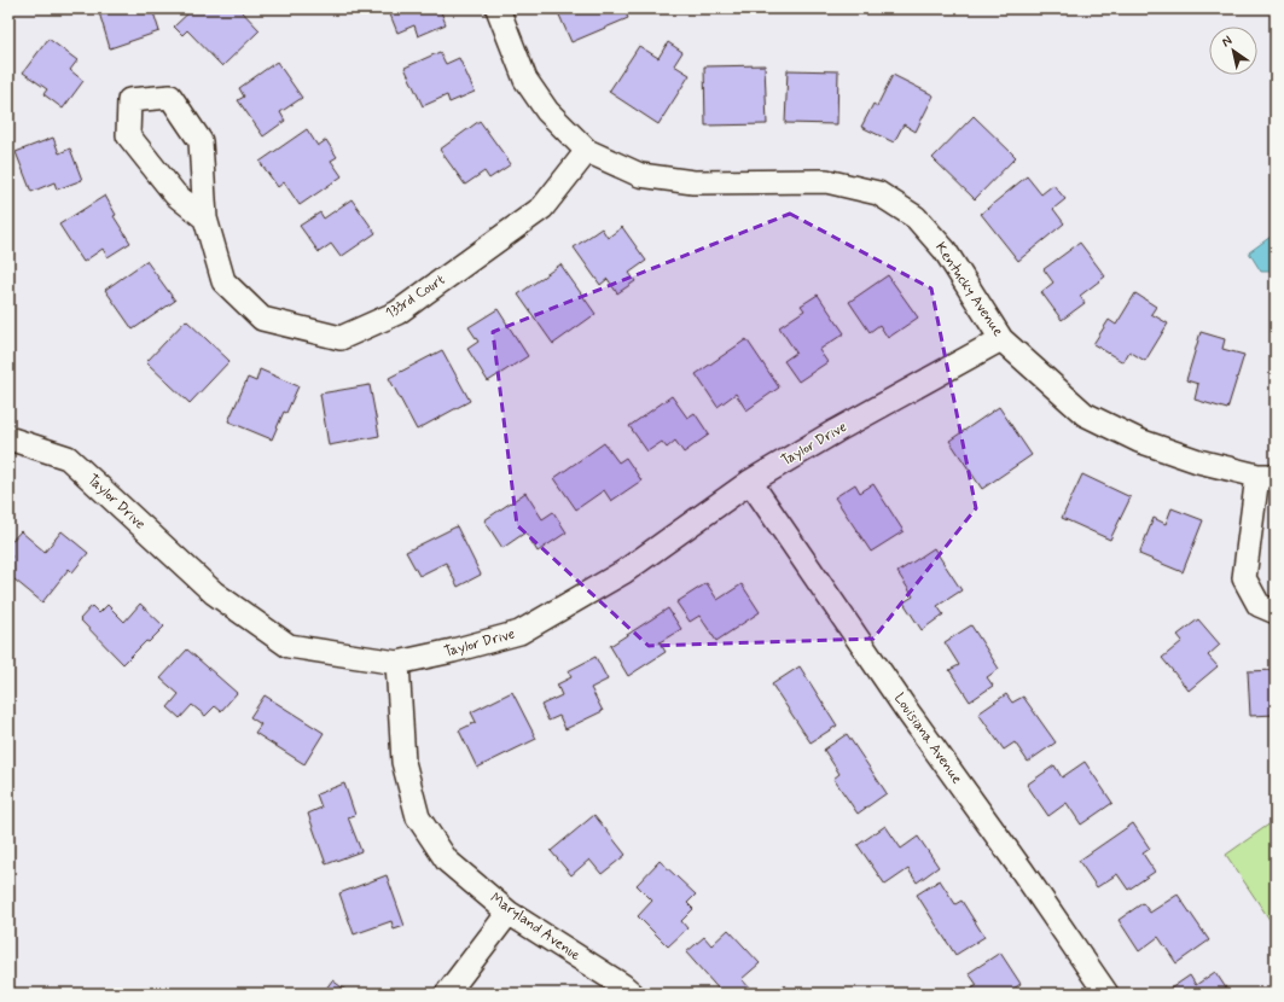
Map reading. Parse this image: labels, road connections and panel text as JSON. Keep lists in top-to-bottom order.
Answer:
{
  "streets": {
    "street": [
      "Kentucky Avenue",
      "133rd Court",
      "Taylor Drive",
      "Louisiana Avenue",
      "Maryland Avenue"
    ]
  },
  "crossings": [
    ["Kentucky Avenue", "133rd Court"],
    ["Kentucky Avenue", "Taylor Drive"],
    ["Taylor Drive", "Louisiana Avenue"],
    ["Taylor Drive", "Maryland Avenue"]
  ],
  "north": "top left"
}
